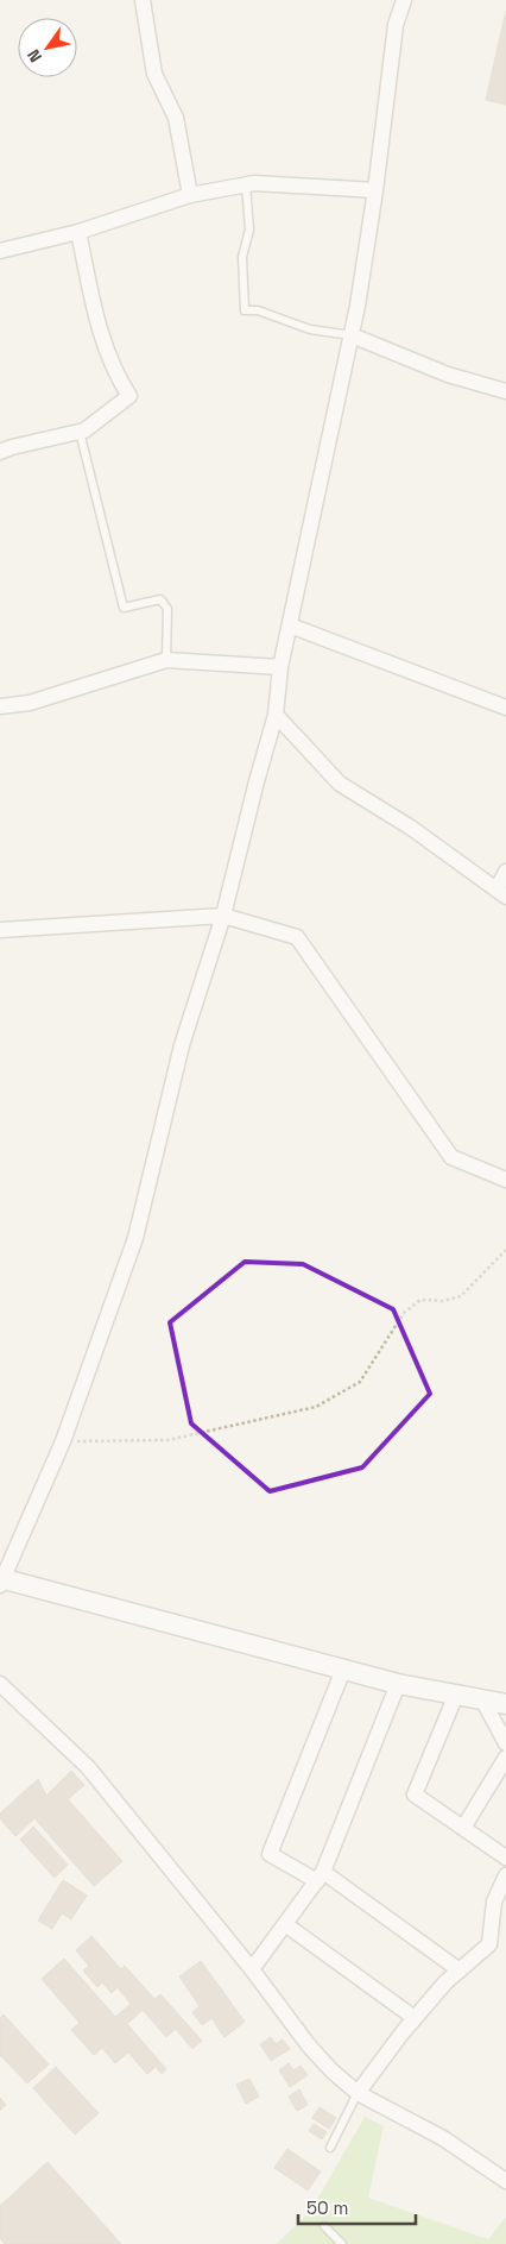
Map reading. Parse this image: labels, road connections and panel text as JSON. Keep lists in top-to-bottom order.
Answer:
{
  "scale_bar": "50 m",
  "north": "bottom left"
}
